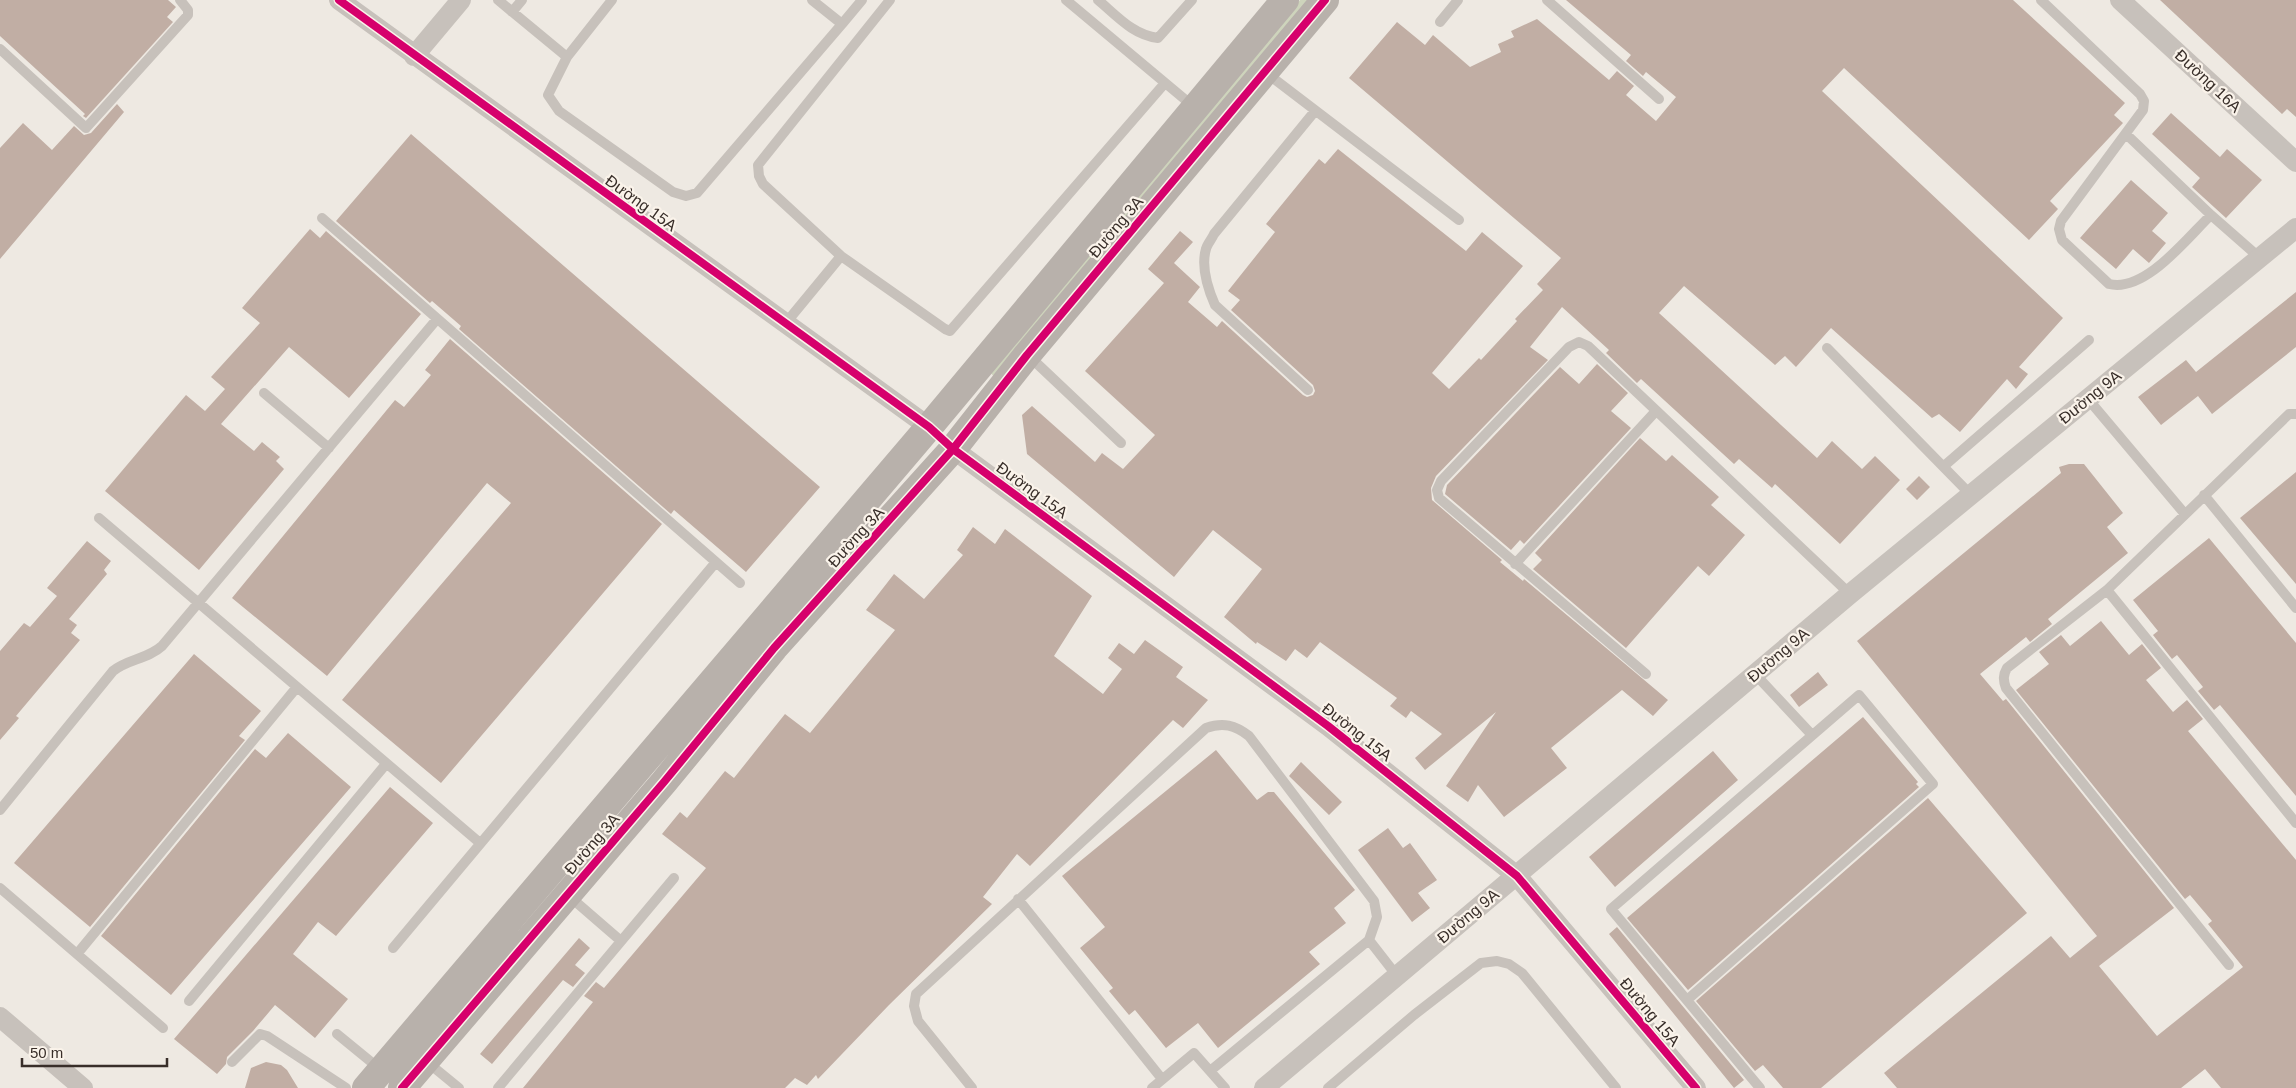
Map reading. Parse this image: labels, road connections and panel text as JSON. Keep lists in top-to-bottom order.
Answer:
{
  "streets": {
    "street": [
      "Đường 16A",
      "Đường 15A",
      "Đường 3A",
      "Đường 9A"
    ]
  },
  "crossings": [
    ["Đường 15A", "Đường 3A"],
    ["Đường 15A", "Đường 9A"]
  ],
  "scale_bar": "50 m"
}
